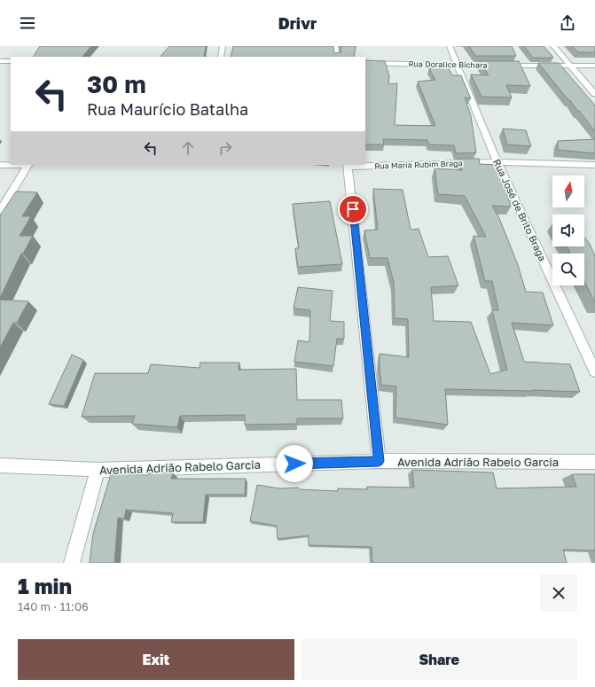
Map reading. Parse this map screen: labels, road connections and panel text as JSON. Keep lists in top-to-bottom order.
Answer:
{
  "streets": {
    "street": [
      "Rua Doralice Bichara",
      "Rua Maria Rubim Braga",
      "Rua José de Brito Braga",
      "Avenida Adrião Rabelo Garcia"
    ]
  },
  "crossings": [
    ["Rua Doralice Bichara", "Rua José de Brito Braga"],
    ["Rua Maria Rubim Braga", "Rua José de Brito Braga"]
  ],
  "north": "top",
  "page": {
    "header": "Drivr",
    "turn": ["30 m", "Rua Maurício Batalha"],
    "heading": ["1 min", "140 m · 11:06"],
    "buttons": ["Exit", "Share"]
  }
}
